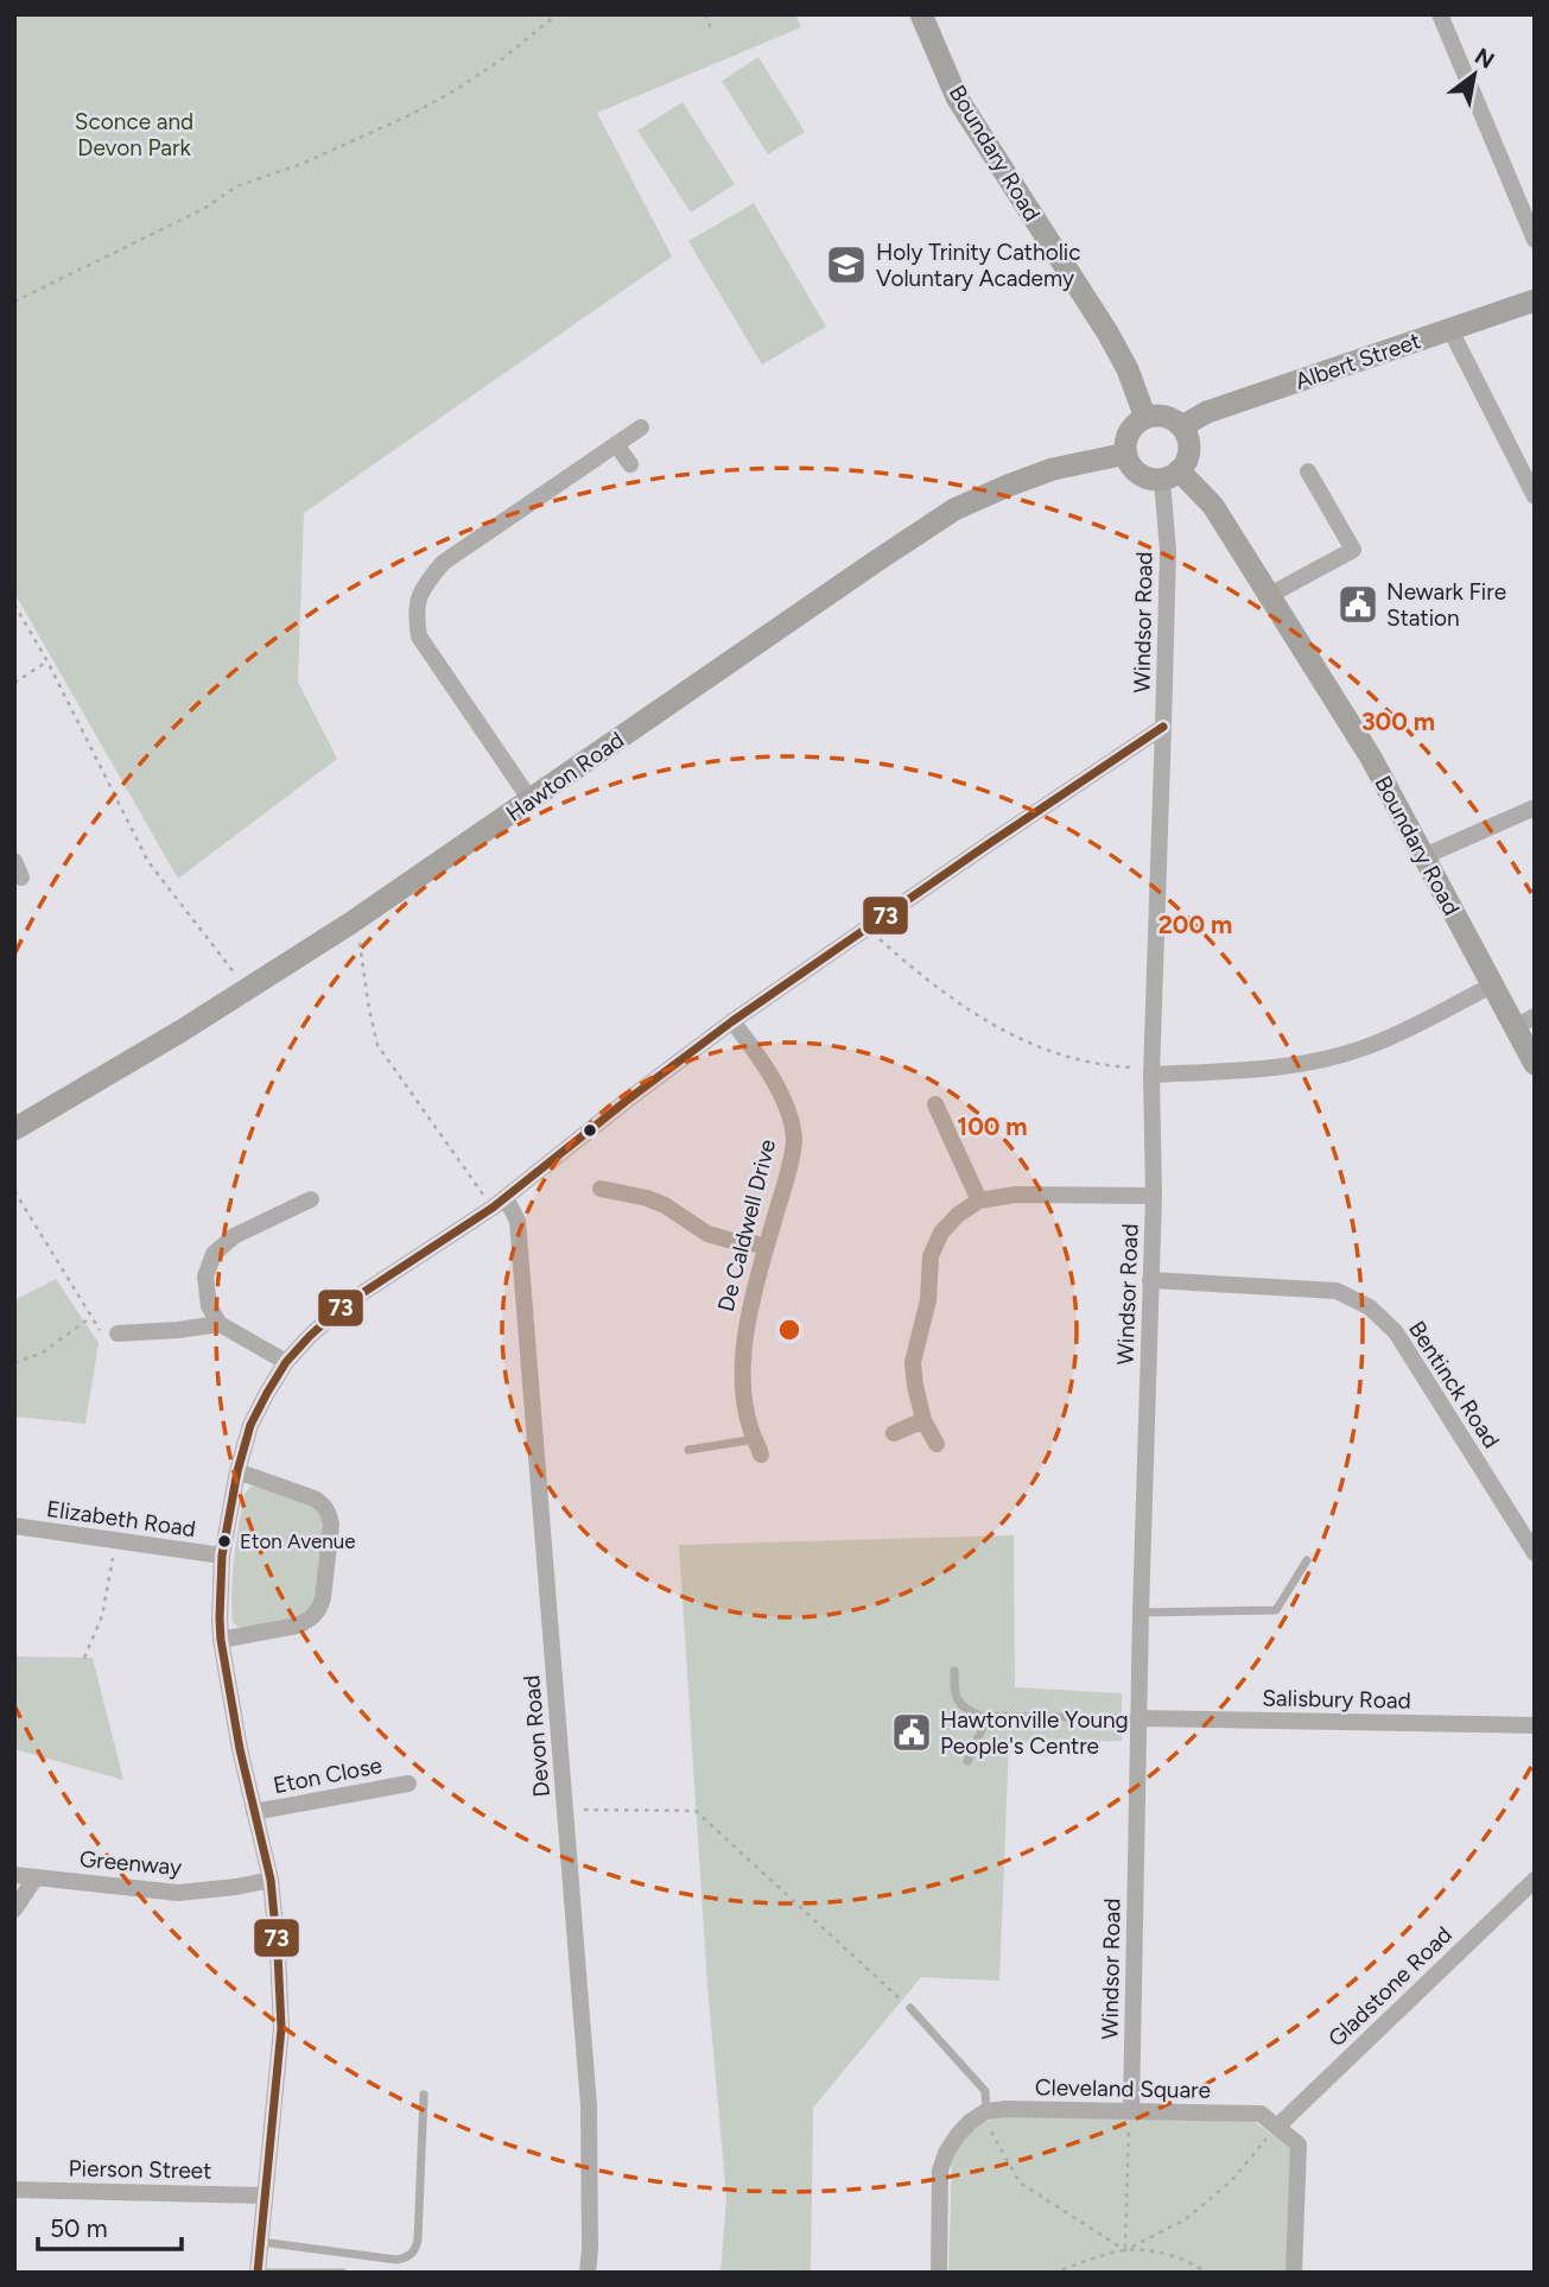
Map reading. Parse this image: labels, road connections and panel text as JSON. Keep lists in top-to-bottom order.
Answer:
{
  "streets": {
    "street": [
      "Boundary Road",
      "Albert Street",
      "Windsor Road",
      "Hawton Road",
      "De Caldwell Drive",
      "Bentinck Road",
      "Elizabeth Road",
      "Salisbury Road",
      "Devon Road",
      "Eton Close",
      "Greenway",
      "Gladstone Road",
      "Cleveland Square",
      "Pierson Street"
    ]
  },
  "crossings": [
    ["Boundary Road", "Albert Street"],
    ["Boundary Road", "Windsor Road"],
    ["Boundary Road", "Hawton Road"],
    ["Albert Street", "Windsor Road"],
    ["Albert Street", "Hawton Road"],
    ["Windsor Road", "Hawton Road"],
    ["Windsor Road", "Bentinck Road"],
    ["Windsor Road", "Salisbury Road"],
    ["Windsor Road", "Cleveland Square"],
    ["Gladstone Road", "Cleveland Square"]
  ],
  "parks": ["Sconce and Devon Park"],
  "places": {
    "school or university": ["Holy Trinity Catholic Voluntary Academy"],
    "public building": ["Newark Fire Station", "Hawtonville Young People's Centre"],
    "other": ["Eton Avenue"]
  },
  "lines": ["transit line 73"],
  "scale_bar": "50 m",
  "north": "top right",
  "rings": ["300 m", "200 m", "100 m"]
}
